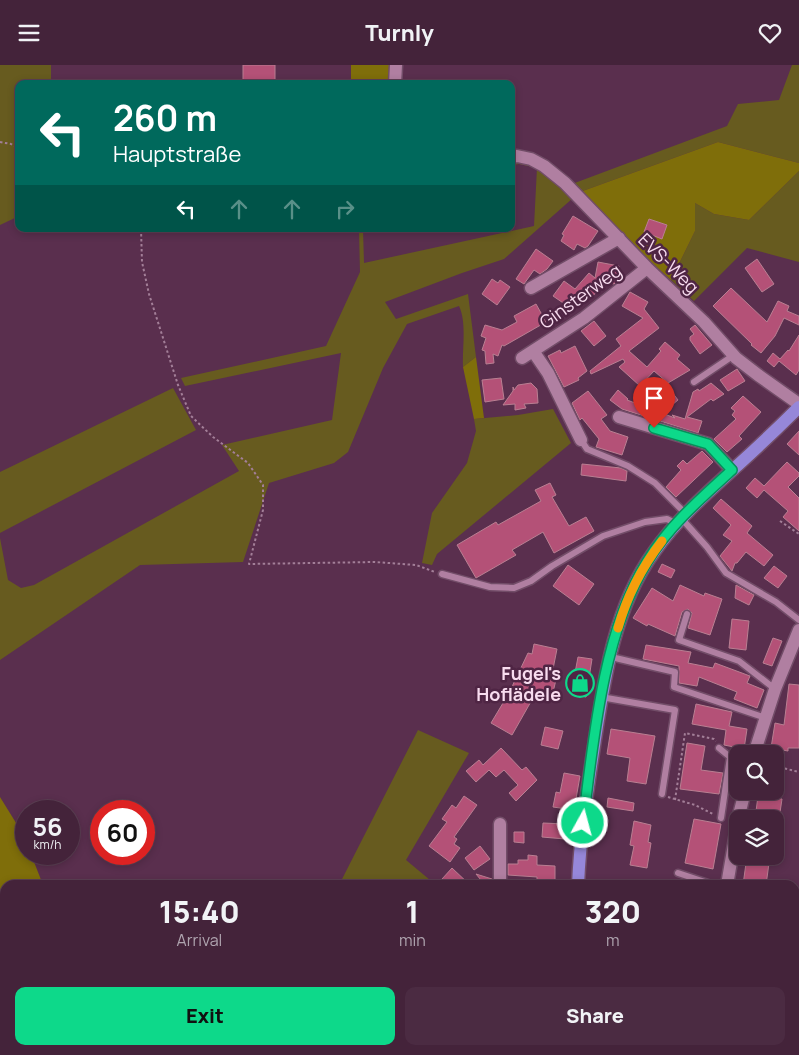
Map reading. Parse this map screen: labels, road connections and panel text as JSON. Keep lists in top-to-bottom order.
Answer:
{
  "streets": {
    "street": ["EVS-Weg", "Ginsterweg"]
  },
  "crossings": [
    ["EVS-Weg", "Ginsterweg"]
  ],
  "places": {
    "shop": ["Fugel's Hoflädele"]
  },
  "page": {
    "header": "Turnly",
    "turn": ["260 m", "Hauptstraße"],
    "speed": "56 km/h",
    "limit": "60",
    "eta": [
      "15:40",
      "Arrival",
      "1",
      "min",
      "320",
      "m"
    ],
    "buttons": ["Exit", "Share"]
  }
}
